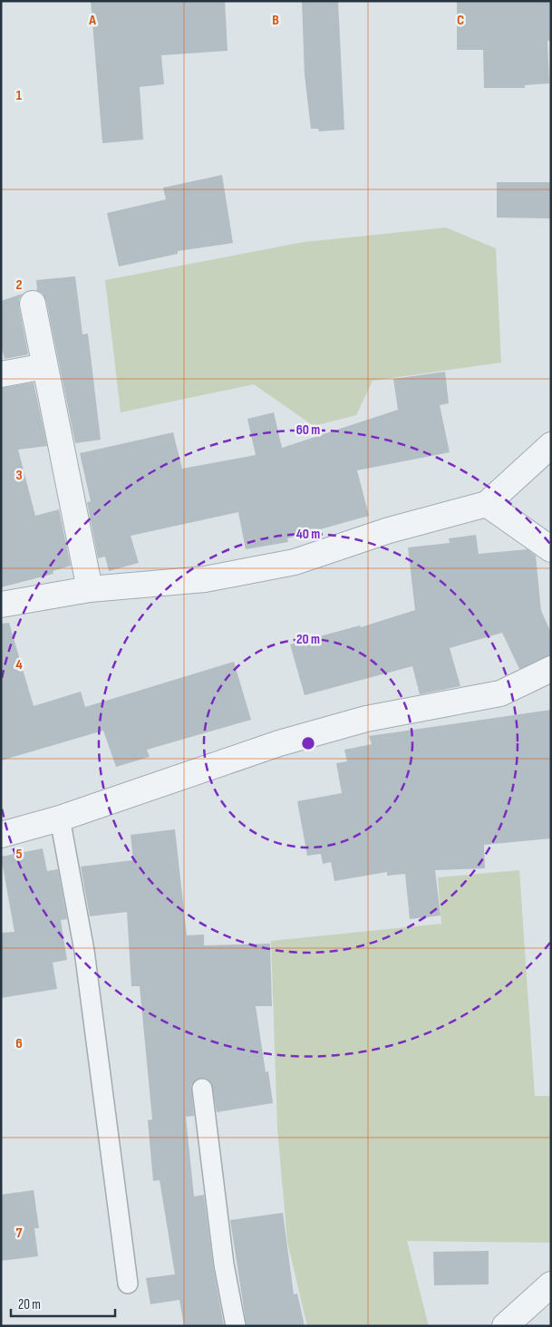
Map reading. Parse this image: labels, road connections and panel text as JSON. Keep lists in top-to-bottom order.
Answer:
{
  "scale_bar": "20 m",
  "grid": {
    "columns": ["A", "B", "C"],
    "rows": [
      "1",
      "2",
      "3",
      "4",
      "5",
      "6",
      "7"
    ]
  },
  "rings": ["60 m", "40 m", "20 m"]
}
